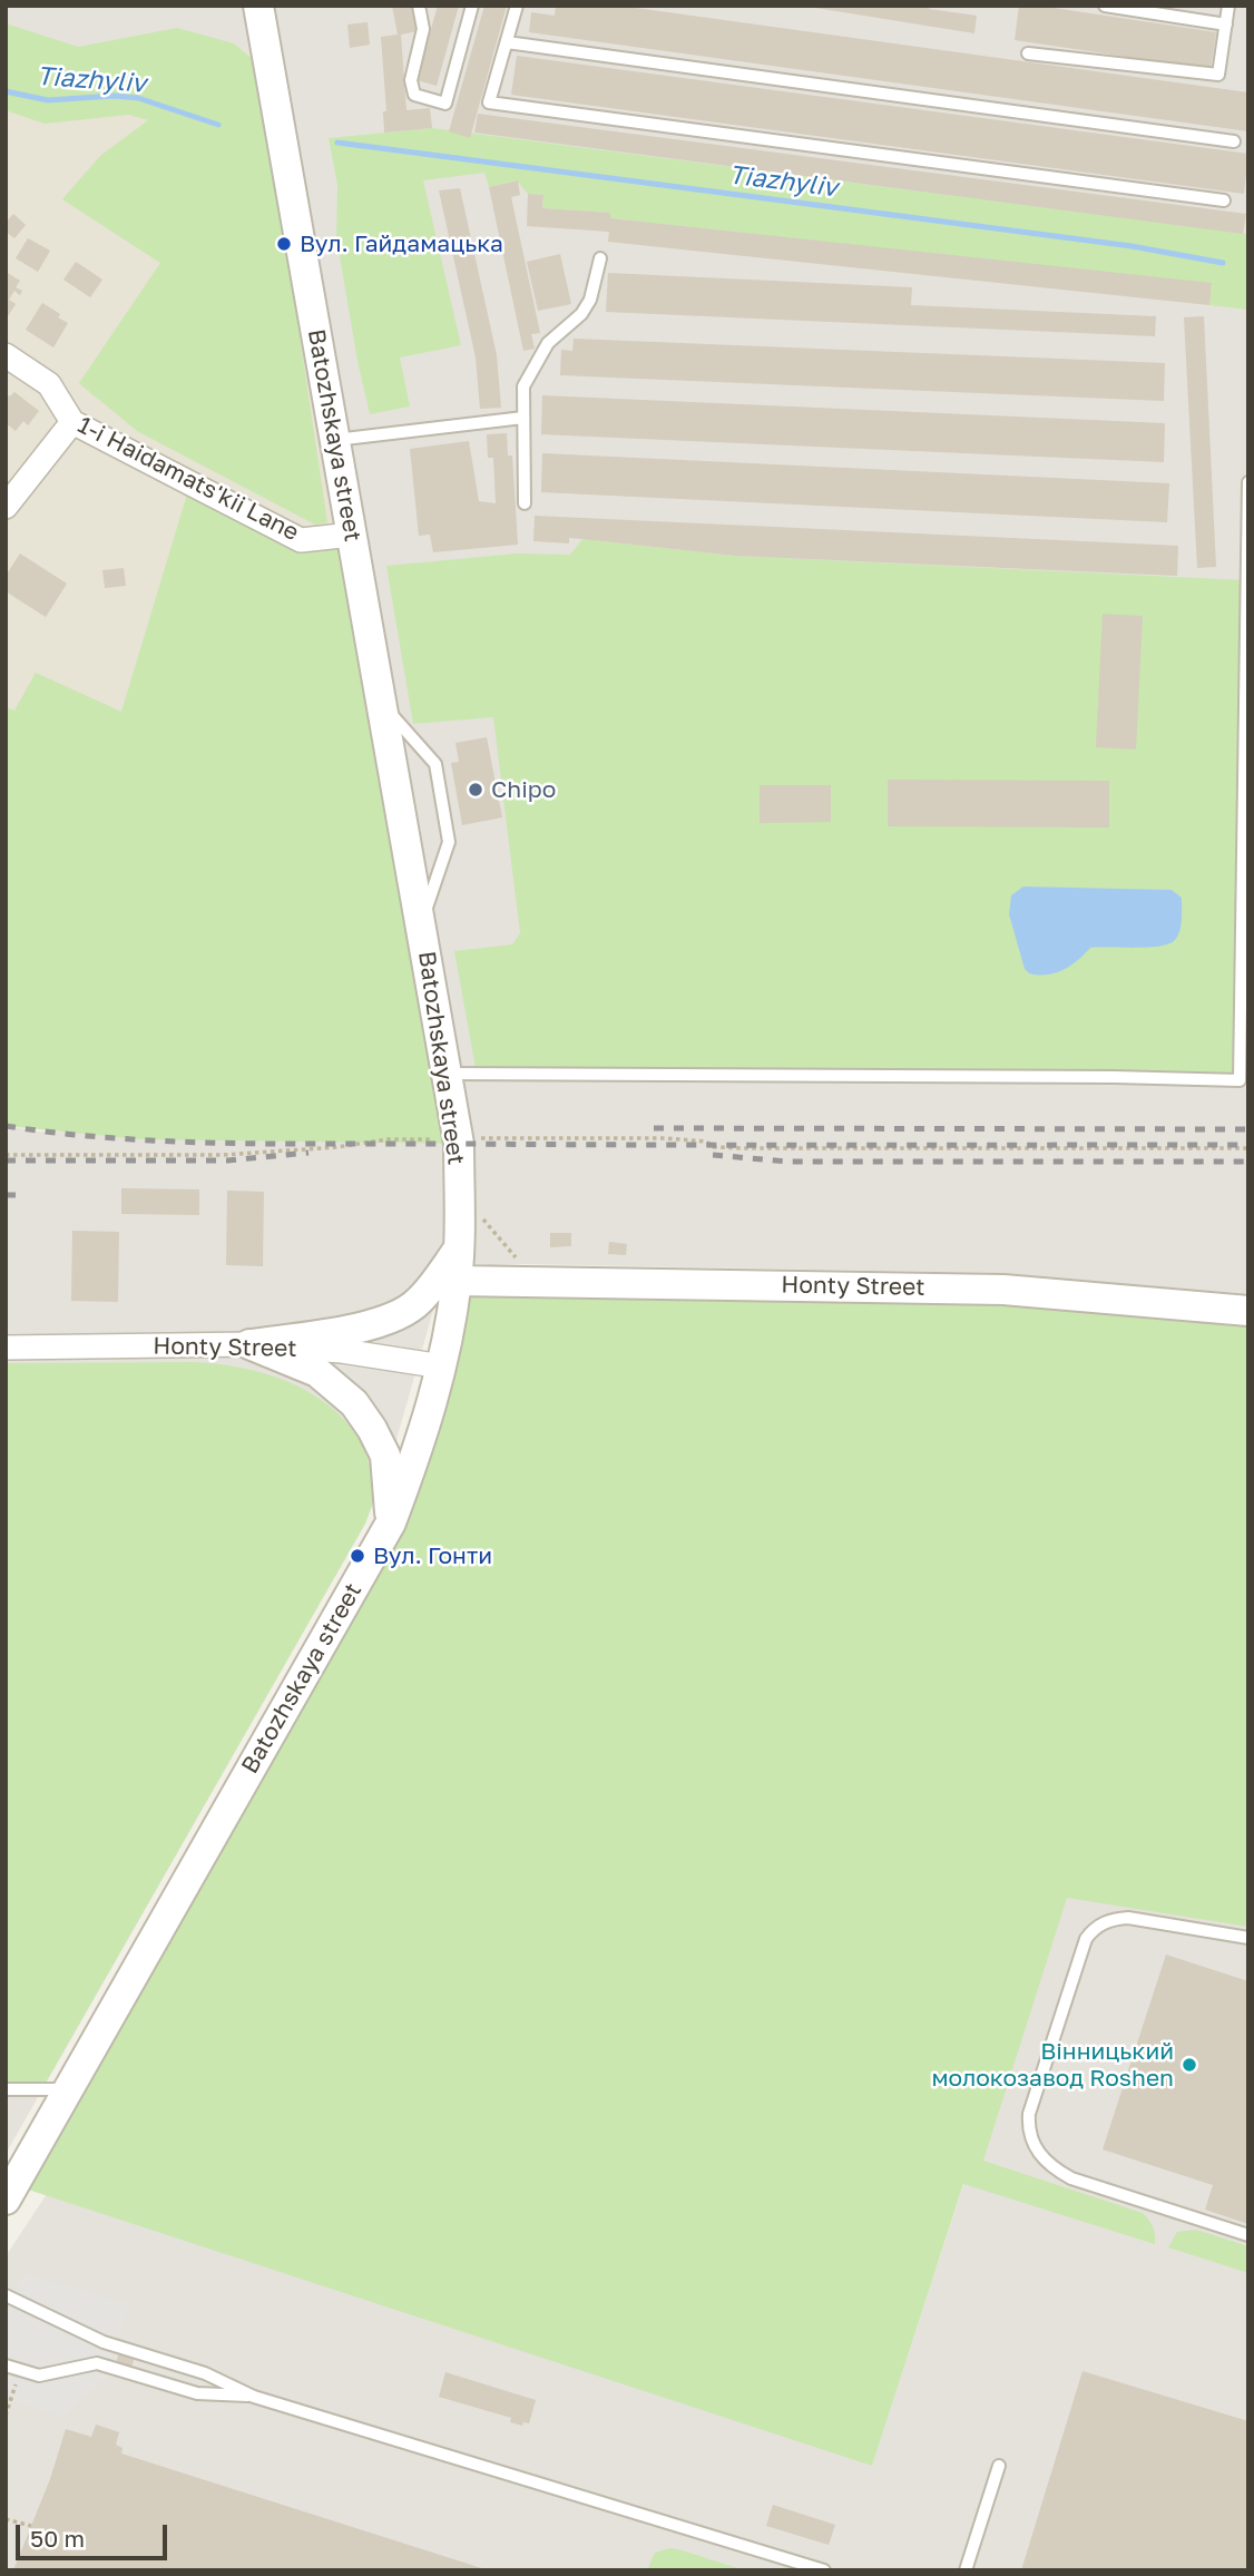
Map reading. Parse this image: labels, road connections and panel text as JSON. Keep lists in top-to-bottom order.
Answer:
{
  "streets": {
    "street": ["Batozhskaya street", "1-i Haidamats'kii Lane", "Honty Street"]
  },
  "crossings": [
    ["Batozhskaya street", "1-i Haidamats'kii Lane"],
    ["Batozhskaya street", "Honty Street"]
  ],
  "water": ["Tiazhyliv"],
  "places": [
    "Вул. Гайдамацька",
    "Chipo",
    "Вул. Гонти",
    "Вінницький молокозавод Roshen"
  ],
  "scale_bar": "50 m"
}
